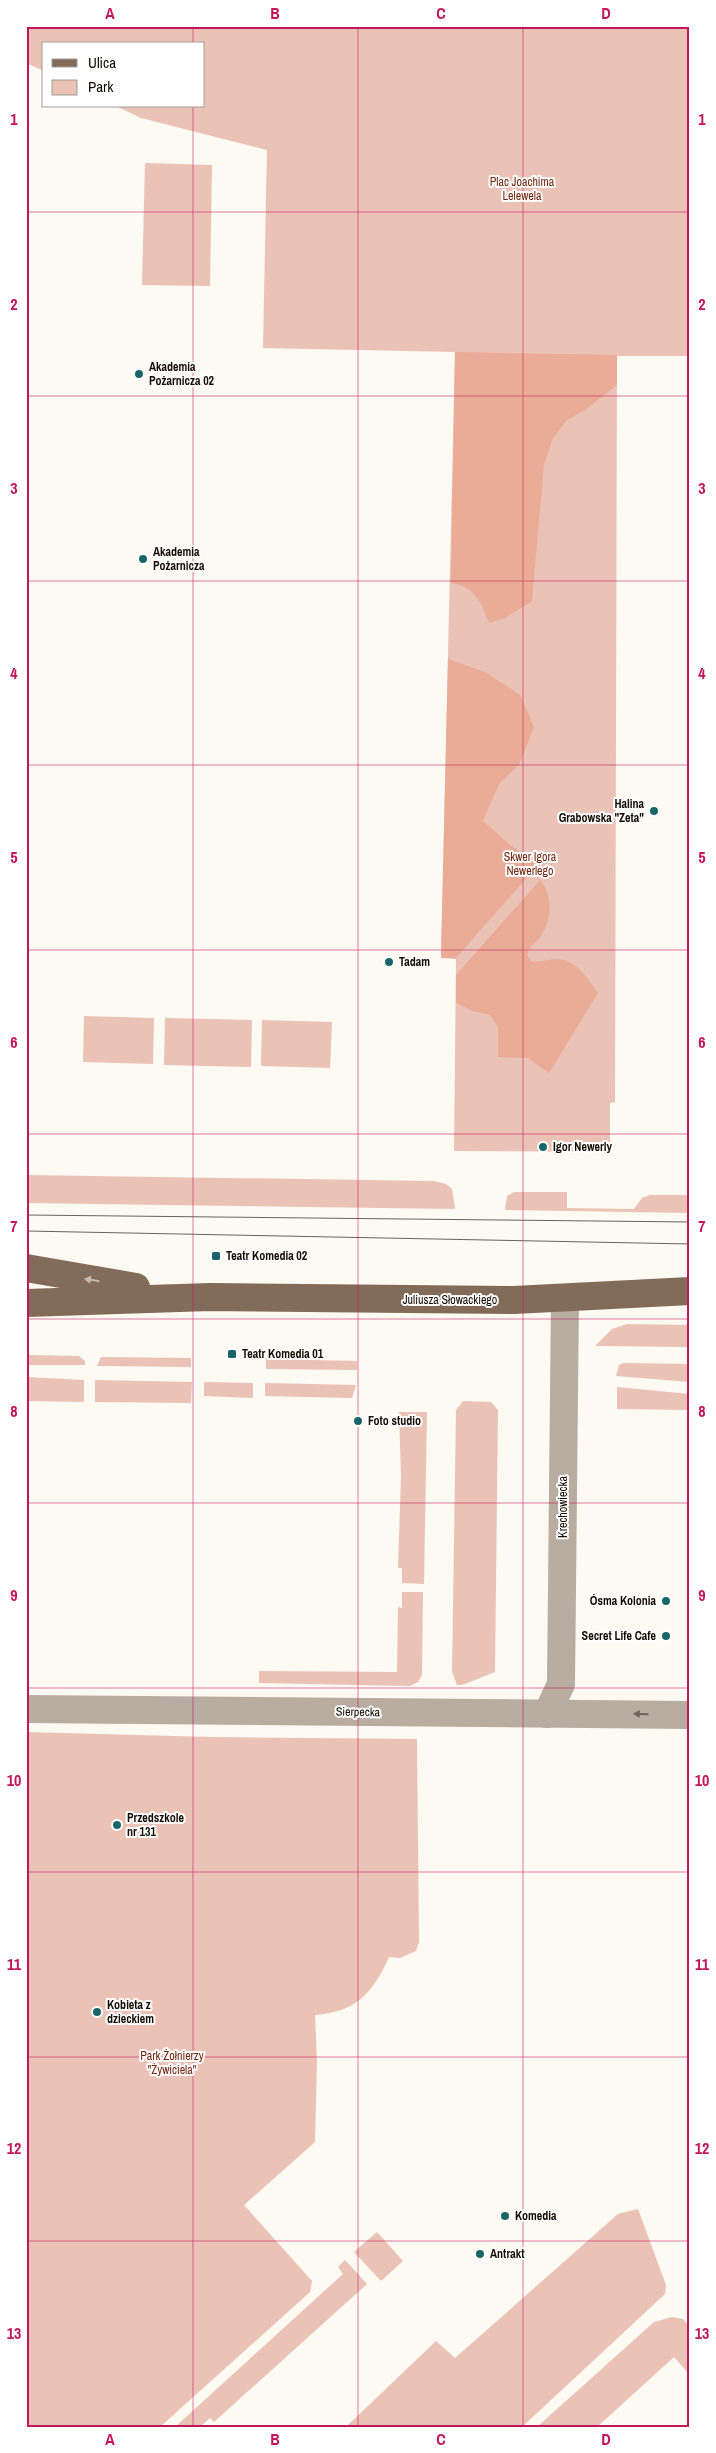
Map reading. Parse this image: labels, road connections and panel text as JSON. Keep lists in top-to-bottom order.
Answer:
{
  "streets": {
    "main road": ["Juliusza Słowackiego"],
    "street": ["Krechowiecka", "Sierpecka"]
  },
  "crossings": [
    ["Juliusza Słowackiego", "Krechowiecka"],
    ["Krechowiecka", "Sierpecka"]
  ],
  "parks": ["Plac Joachima Lelewela", "Skwer Igora Newerlego", "Park Żołnierzy \"Żywiciela\""],
  "places": {
    "other": [
      "Akademia Pożarnicza 02",
      "Akademia Pożarnicza",
      "Halina Grabowska \"Zeta\"",
      "Tadam",
      "Igor Newerly",
      "Foto studio",
      "Ósma Kolonia",
      "Secret Life Cafe",
      "Przedszkole nr 131",
      "Kobieta z dzieckiem",
      "Komedia",
      "Antrakt"
    ],
    "transit": ["Teatr Komedia 02", "Teatr Komedia 01"]
  },
  "legend": ["Ulica", "Park"],
  "grid": {
    "columns": [
      "A",
      "B",
      "C",
      "D"
    ],
    "rows": [
      "1",
      "2",
      "3",
      "4",
      "5",
      "6",
      "7",
      "8",
      "9",
      "10",
      "11",
      "12",
      "13"
    ]
  }
}
